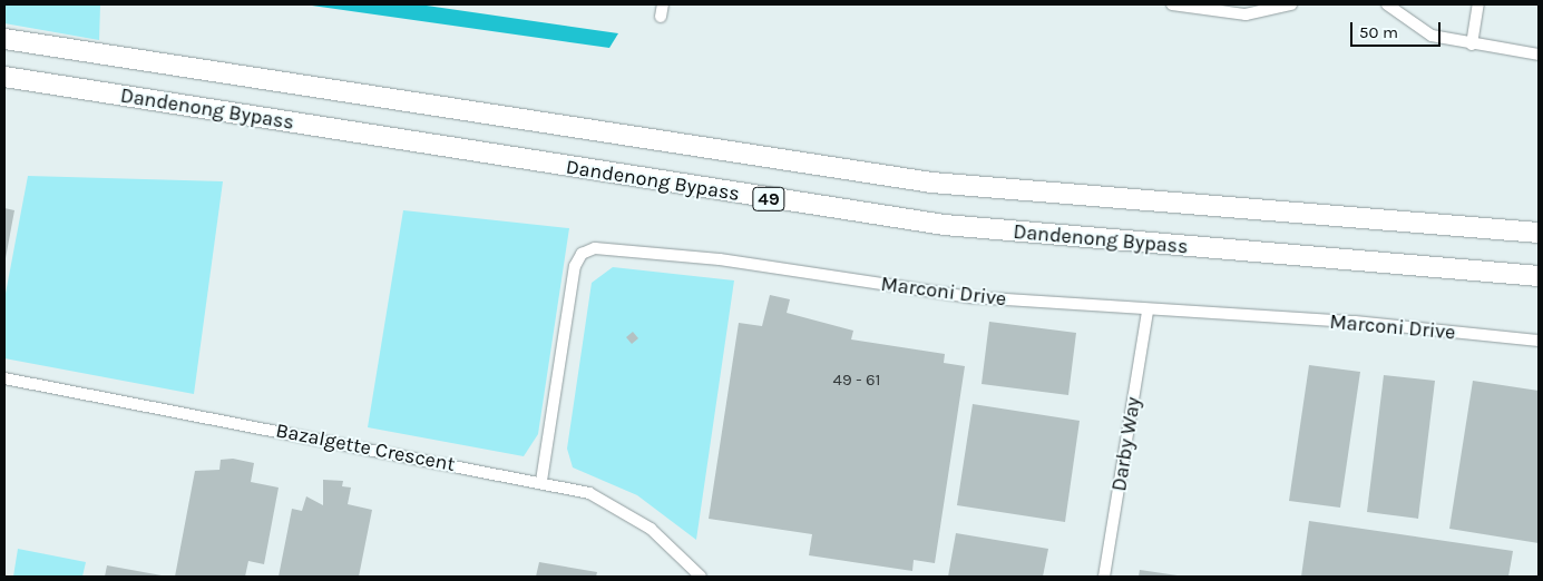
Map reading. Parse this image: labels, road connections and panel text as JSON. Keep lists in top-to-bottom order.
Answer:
{
  "streets": {
    "highway": ["Dandenong Bypass", "49"],
    "street": ["Marconi Drive", "Darby Way", "Bazalgette Crescent"]
  },
  "crossings": [
    ["Marconi Drive", "Darby Way"],
    ["Marconi Drive", "Bazalgette Crescent"]
  ],
  "house_numbers": ["49 - 61"],
  "scale_bar": "50 m"
}
